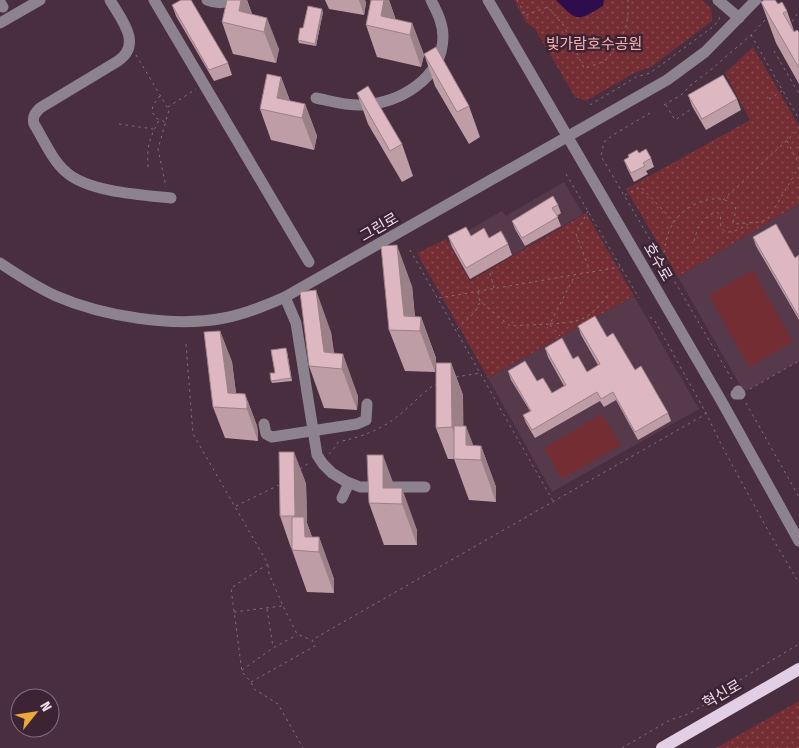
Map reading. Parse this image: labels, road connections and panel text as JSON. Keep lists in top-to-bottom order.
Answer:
{
  "streets": {
    "main road": ["혁신로"],
    "street": ["그린로", "호수로"]
  },
  "crossings": [
    ["그린로", "호수로"]
  ],
  "parks": ["빛가람호수공원"],
  "north": "top right"
}
